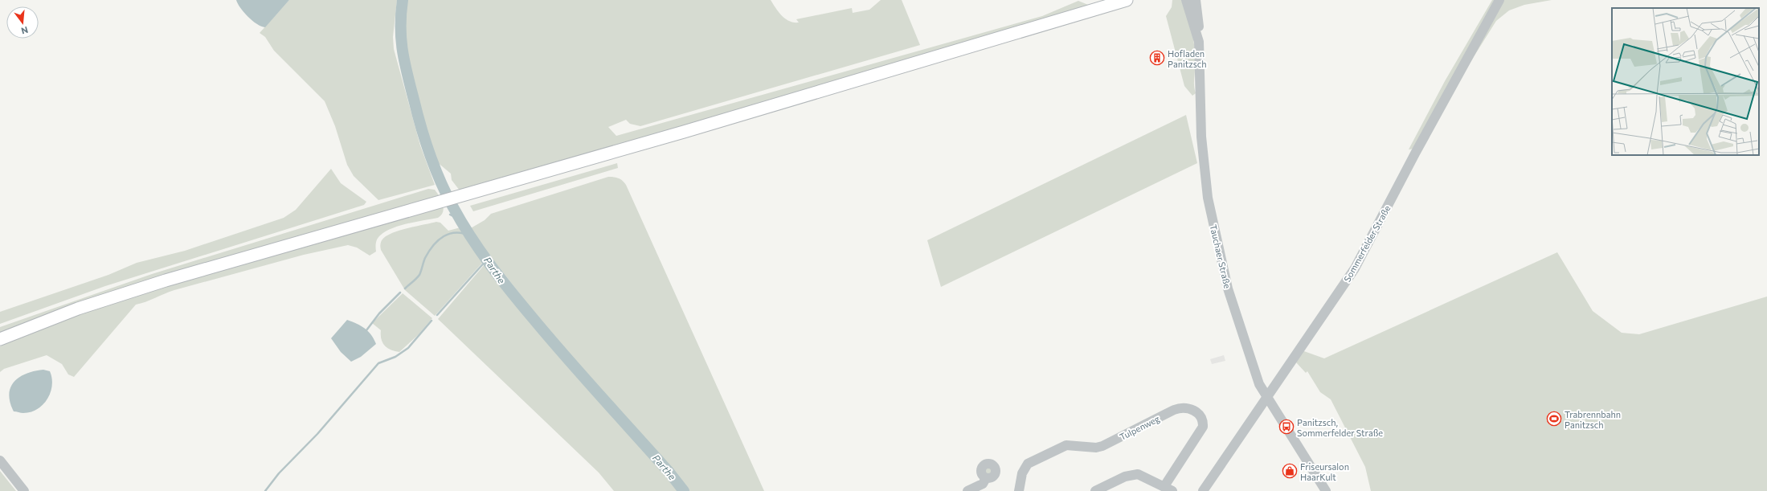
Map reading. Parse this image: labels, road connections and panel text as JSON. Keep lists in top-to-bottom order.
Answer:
{
  "streets": {
    "street": ["Sommerfelder Straße", "Tauchaer Straße", "Tulpenweg"]
  },
  "crossings": [
    ["Sommerfelder Straße", "Tauchaer Straße"]
  ],
  "water": ["Parthe"],
  "places": {
    "building": ["Hofladen Panitzsch"],
    "sports": ["Trabrennbahn Panitzsch"],
    "bus stop": ["Panitzsch, Sommerfelder Straße"],
    "shop": ["Friseursalon HaarKult"]
  },
  "north": "bottom"
}
